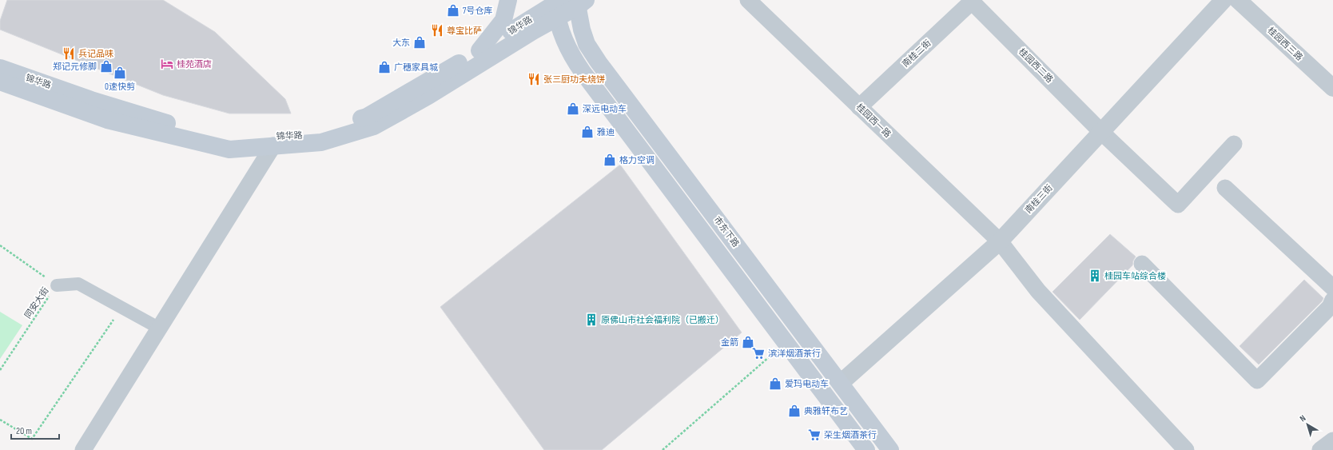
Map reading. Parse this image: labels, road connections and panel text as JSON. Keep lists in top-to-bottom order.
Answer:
{
  "streets": {
    "main road": ["锦华路", "市东下路"],
    "street": [
      "桂园西三路",
      "南桂二街",
      "桂园西二路",
      "桂园西一路",
      "南桂三街"
    ],
    "path": ["同安大街"]
  },
  "crossings": [
    ["南桂二街", "桂园西二路"],
    ["南桂二街", "桂园西一路"],
    ["桂园西二路", "南桂三街"],
    ["桂园西一路", "南桂三街"],
    ["南桂三街", "市东下路"]
  ],
  "places": {
    "shop": [
      "7号仓库",
      "大东",
      "郑记元修脚",
      "广穗家具城",
      "0速快剪",
      "深远电动车",
      "雅迪",
      "格力空调",
      "金箭",
      "爱玛电动车",
      "典雅轩布艺"
    ],
    "restaurant": ["尊宝比萨", "兵记品味", "张三厨功夫烧饼"],
    "hotel": ["桂苑酒店"],
    "building": ["桂园车站综合楼", "原佛山市社会福利院（已搬迁）"],
    "supermarket": ["滨洋烟酒茶行", "荣生烟酒茶行"]
  },
  "scale_bar": "20 m",
  "north": "top left"
}
